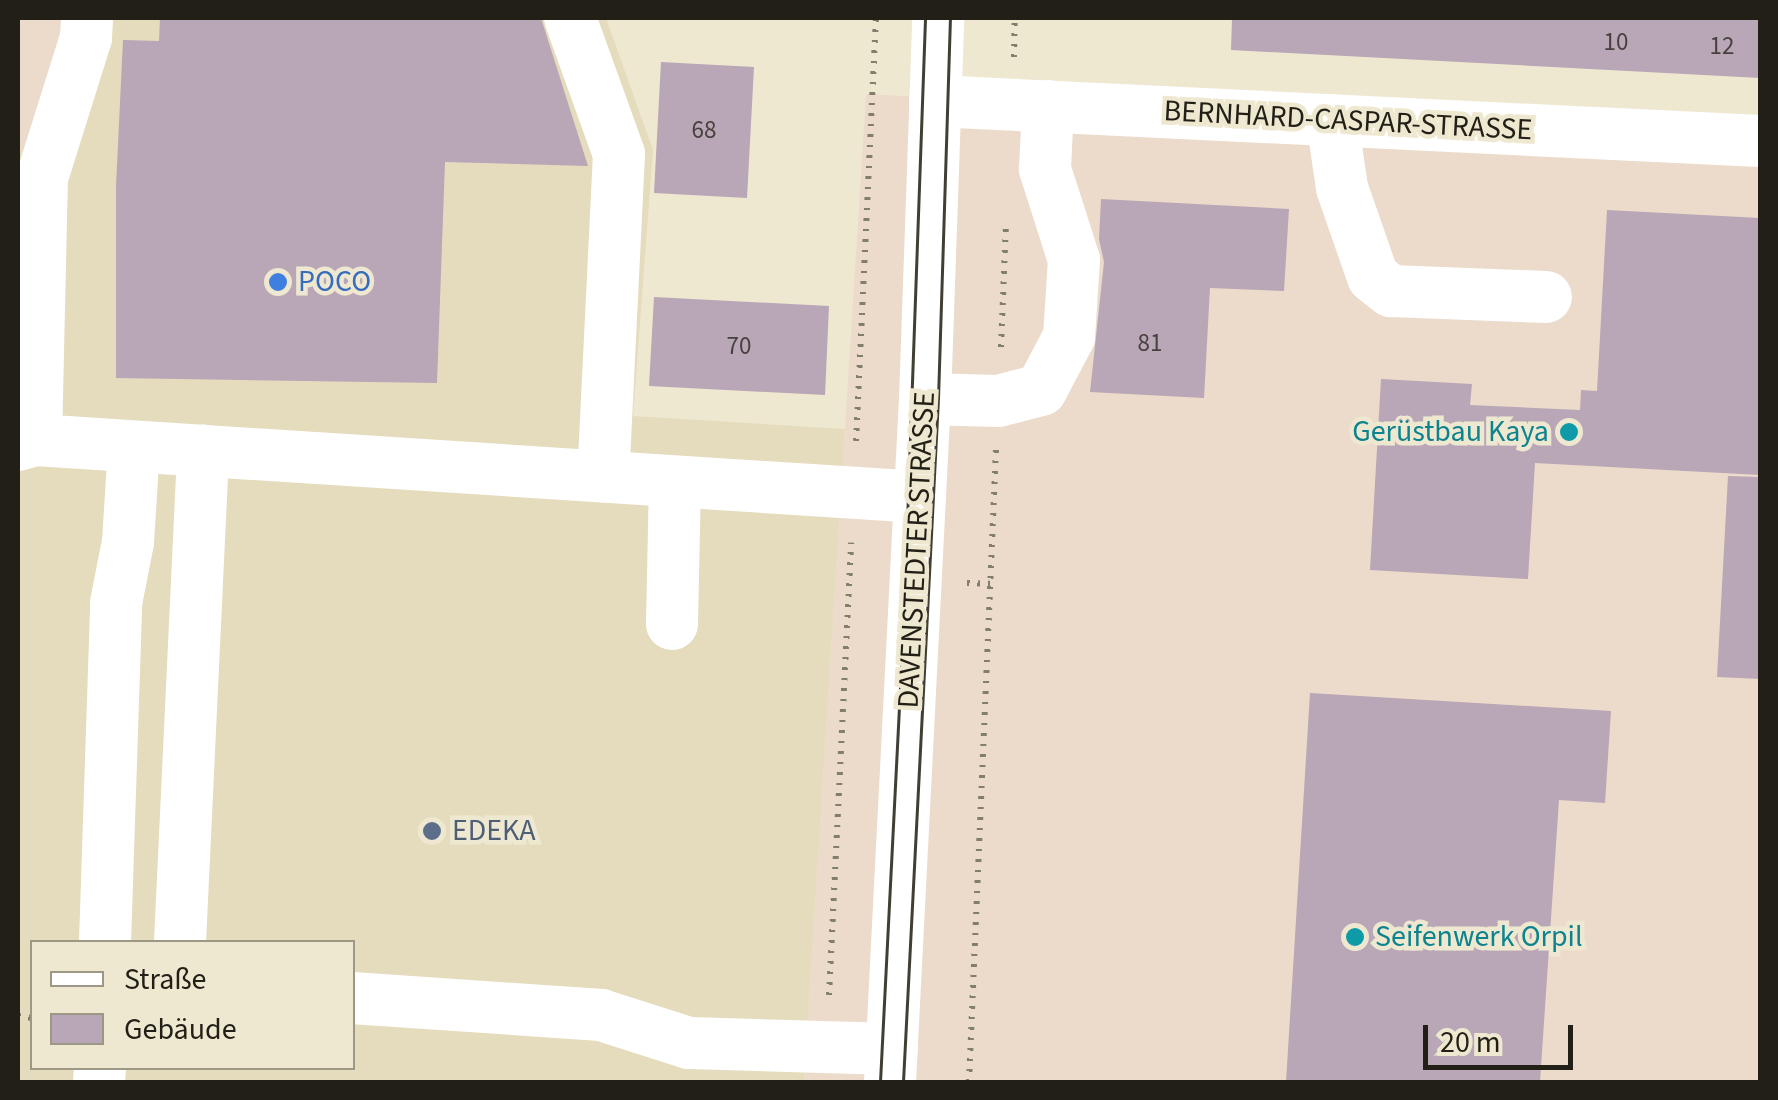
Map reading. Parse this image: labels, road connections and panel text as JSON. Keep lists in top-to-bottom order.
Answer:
{
  "streets": {
    "street": ["BERNHARD-CASPAR-STRASSE", "DAVENSTEDTER STRASSE"]
  },
  "crossings": [
    ["BERNHARD-CASPAR-STRASSE", "DAVENSTEDTER STRASSE"]
  ],
  "places": [
    "POCO",
    "Gerüstbau Kaya",
    "EDEKA",
    "Seifenwerk Orpil"
  ],
  "house_numbers": [
    "10",
    "12",
    "68",
    "81",
    "70"
  ],
  "legend": ["Straße", "Gebäude"],
  "scale_bar": "20 m"
}
